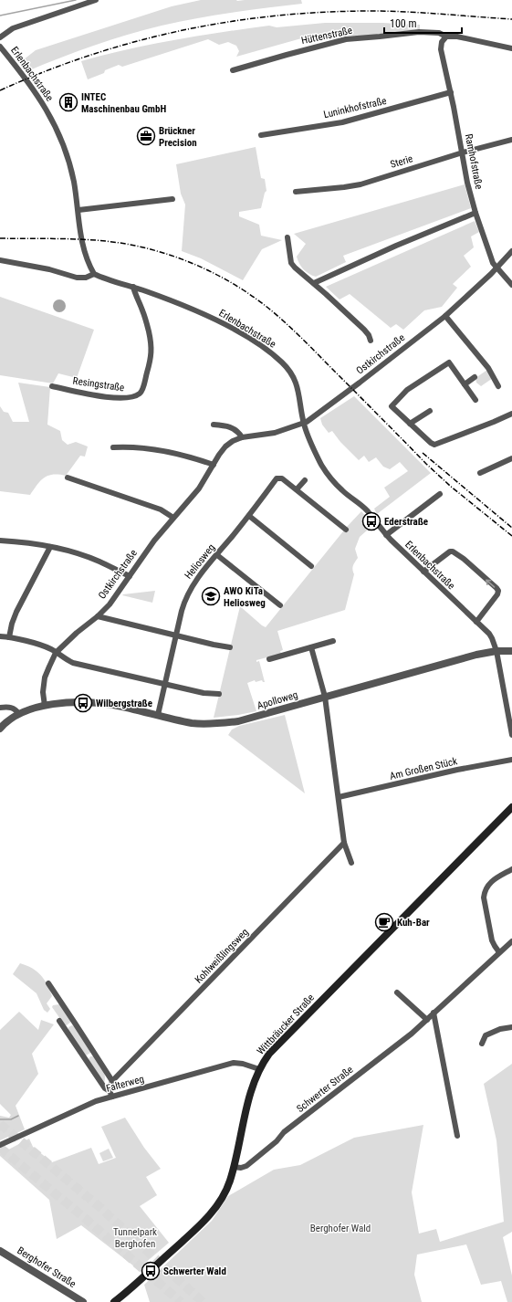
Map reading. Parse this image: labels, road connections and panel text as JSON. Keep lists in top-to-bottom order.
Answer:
{
  "streets": {
    "main road": ["Wittbräucker Straße"],
    "street": [
      "Hüttenstraße",
      "Erlenbachstraße",
      "Luninkhofstraße",
      "Sterie",
      "Ramhofstraße",
      "Ostkirchstraße",
      "Resingstraße",
      "Heliosweg",
      "Apolloweg",
      "Am Großen Stück",
      "Kohlweißlingsweg",
      "Falterweg",
      "Schwerter Straße",
      "Berghofer Straße"
    ]
  },
  "crossings": [
    ["Hüttenstraße", "Ramhofstraße"],
    ["Erlenbachstraße", "Ostkirchstraße"],
    ["Erlenbachstraße", "Resingstraße"],
    ["Erlenbachstraße", "Apolloweg"],
    ["Luninkhofstraße", "Ramhofstraße"],
    ["Sterie", "Ramhofstraße"],
    ["Ramhofstraße", "Ostkirchstraße"],
    ["Ostkirchstraße", "Apolloweg"],
    ["Heliosweg", "Apolloweg"],
    ["Wittbräucker Straße", "Falterweg"],
    ["Wittbräucker Straße", "Schwerter Straße"]
  ],
  "parks": ["Berghofer Wald", "Tunnelpark Berghofen"],
  "places": {
    "building": ["INTEC Maschinenbau GmbH"],
    "office": ["Brückner Precision"],
    "bus stop": ["Ederstraße", "Wilbergstraße", "Schwerter Wald"],
    "school or university": ["AWO KiTa Heliosweg"],
    "cafe": ["Kuh-Bar"]
  },
  "scale_bar": "100 m"
}
